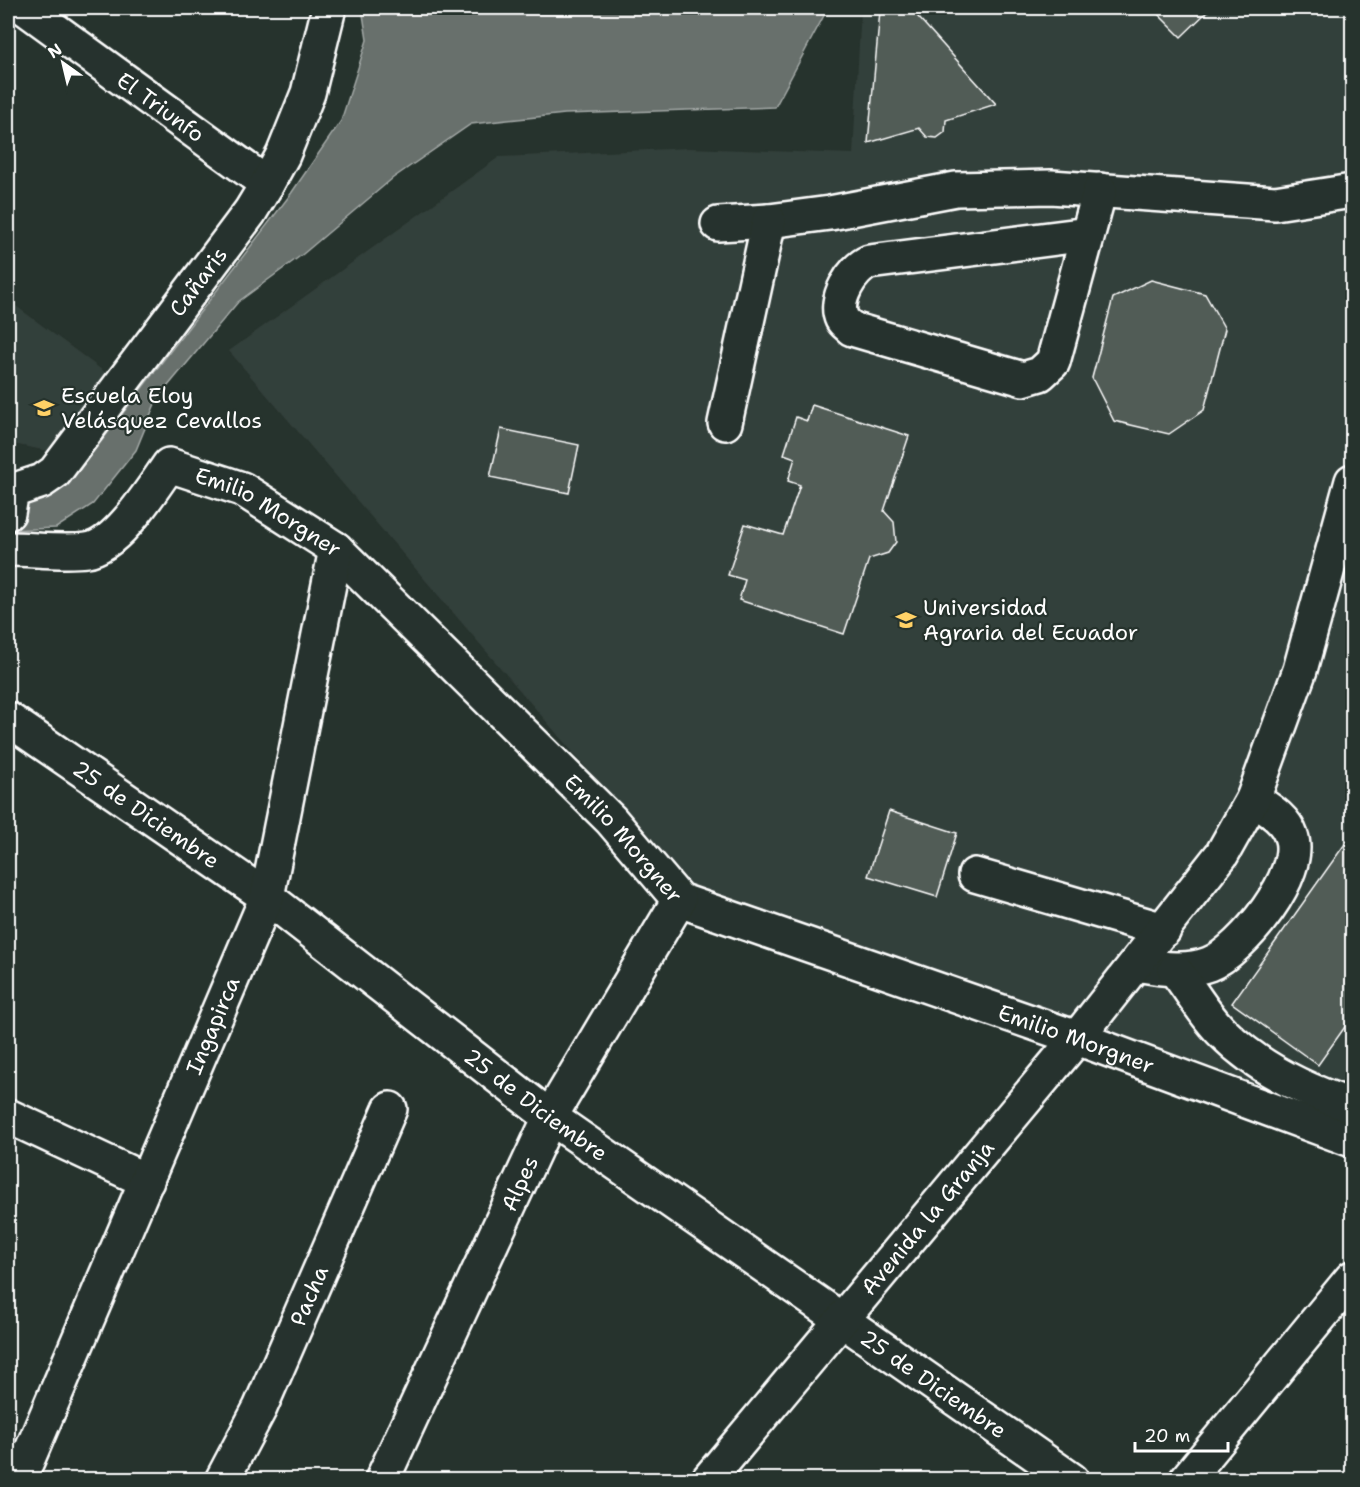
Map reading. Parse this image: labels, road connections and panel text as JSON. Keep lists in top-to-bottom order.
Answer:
{
  "streets": {
    "street": [
      "El Triunfo",
      "Cañaris",
      "Emilio Morgner",
      "25 de Diciembre",
      "Ingapirca",
      "Alpes",
      "Avenida la Granja",
      "Pacha"
    ]
  },
  "crossings": [
    ["El Triunfo", "Cañaris"],
    ["Emilio Morgner", "Ingapirca"],
    ["Emilio Morgner", "Alpes"],
    ["Emilio Morgner", "Avenida la Granja"],
    ["25 de Diciembre", "Ingapirca"],
    ["25 de Diciembre", "Alpes"],
    ["25 de Diciembre", "Avenida la Granja"]
  ],
  "places": {
    "school or university": ["Escuela Eloy Velásquez Cevallos", "Universidad Agraria del Ecuador"]
  },
  "scale_bar": "20 m",
  "north": "top left"
}
